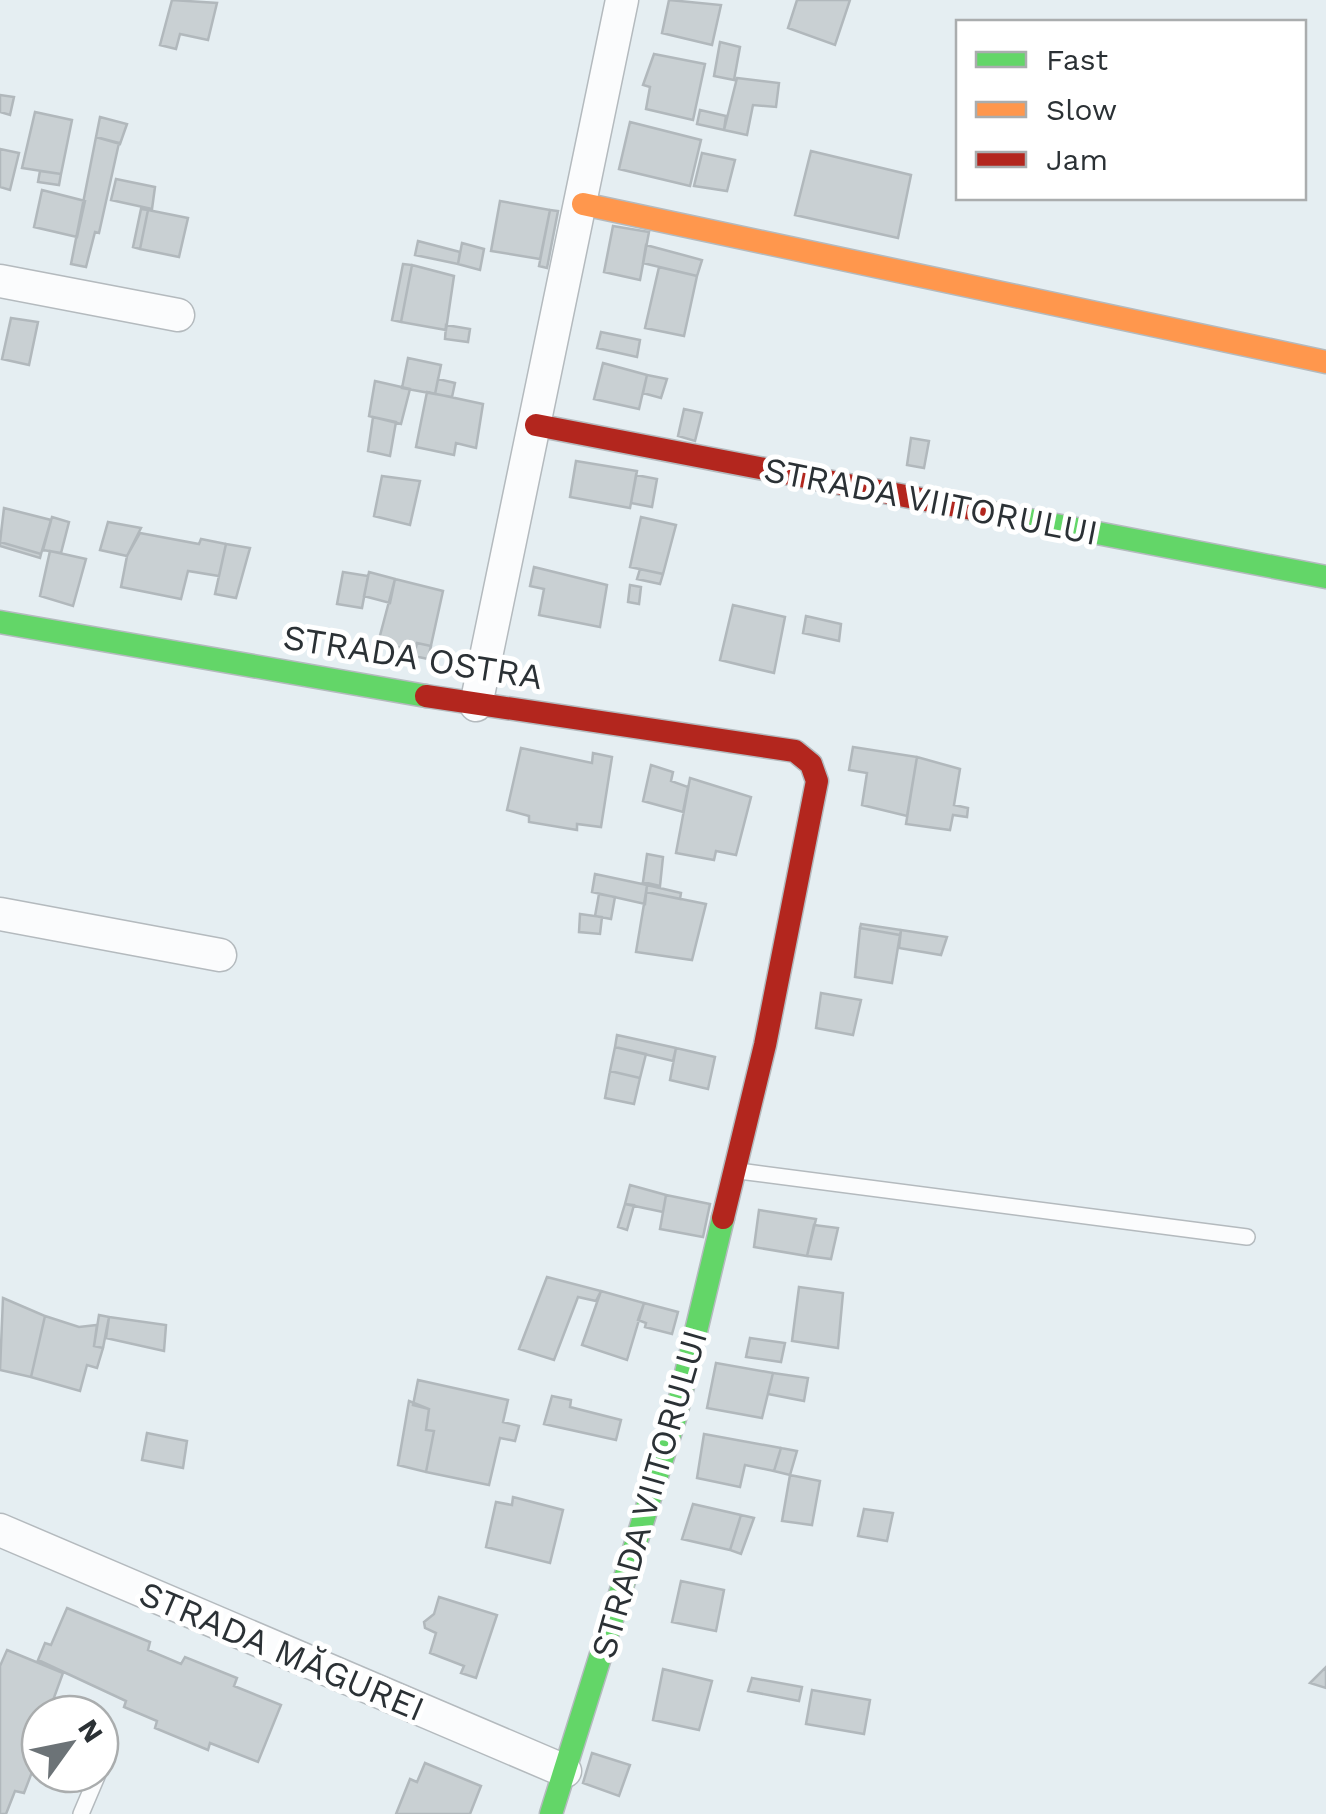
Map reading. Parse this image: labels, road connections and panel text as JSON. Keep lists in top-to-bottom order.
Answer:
{
  "streets": {
    "street": ["STRADA VIITORULUI", "STRADA OSTRA", "STRADA MĂGUREI"]
  },
  "crossings": [
    ["STRADA VIITORULUI", "STRADA OSTRA"],
    ["STRADA VIITORULUI", "STRADA MĂGUREI"]
  ],
  "legend": ["Fast", "Slow", "Jam"],
  "north": "top right"
}
